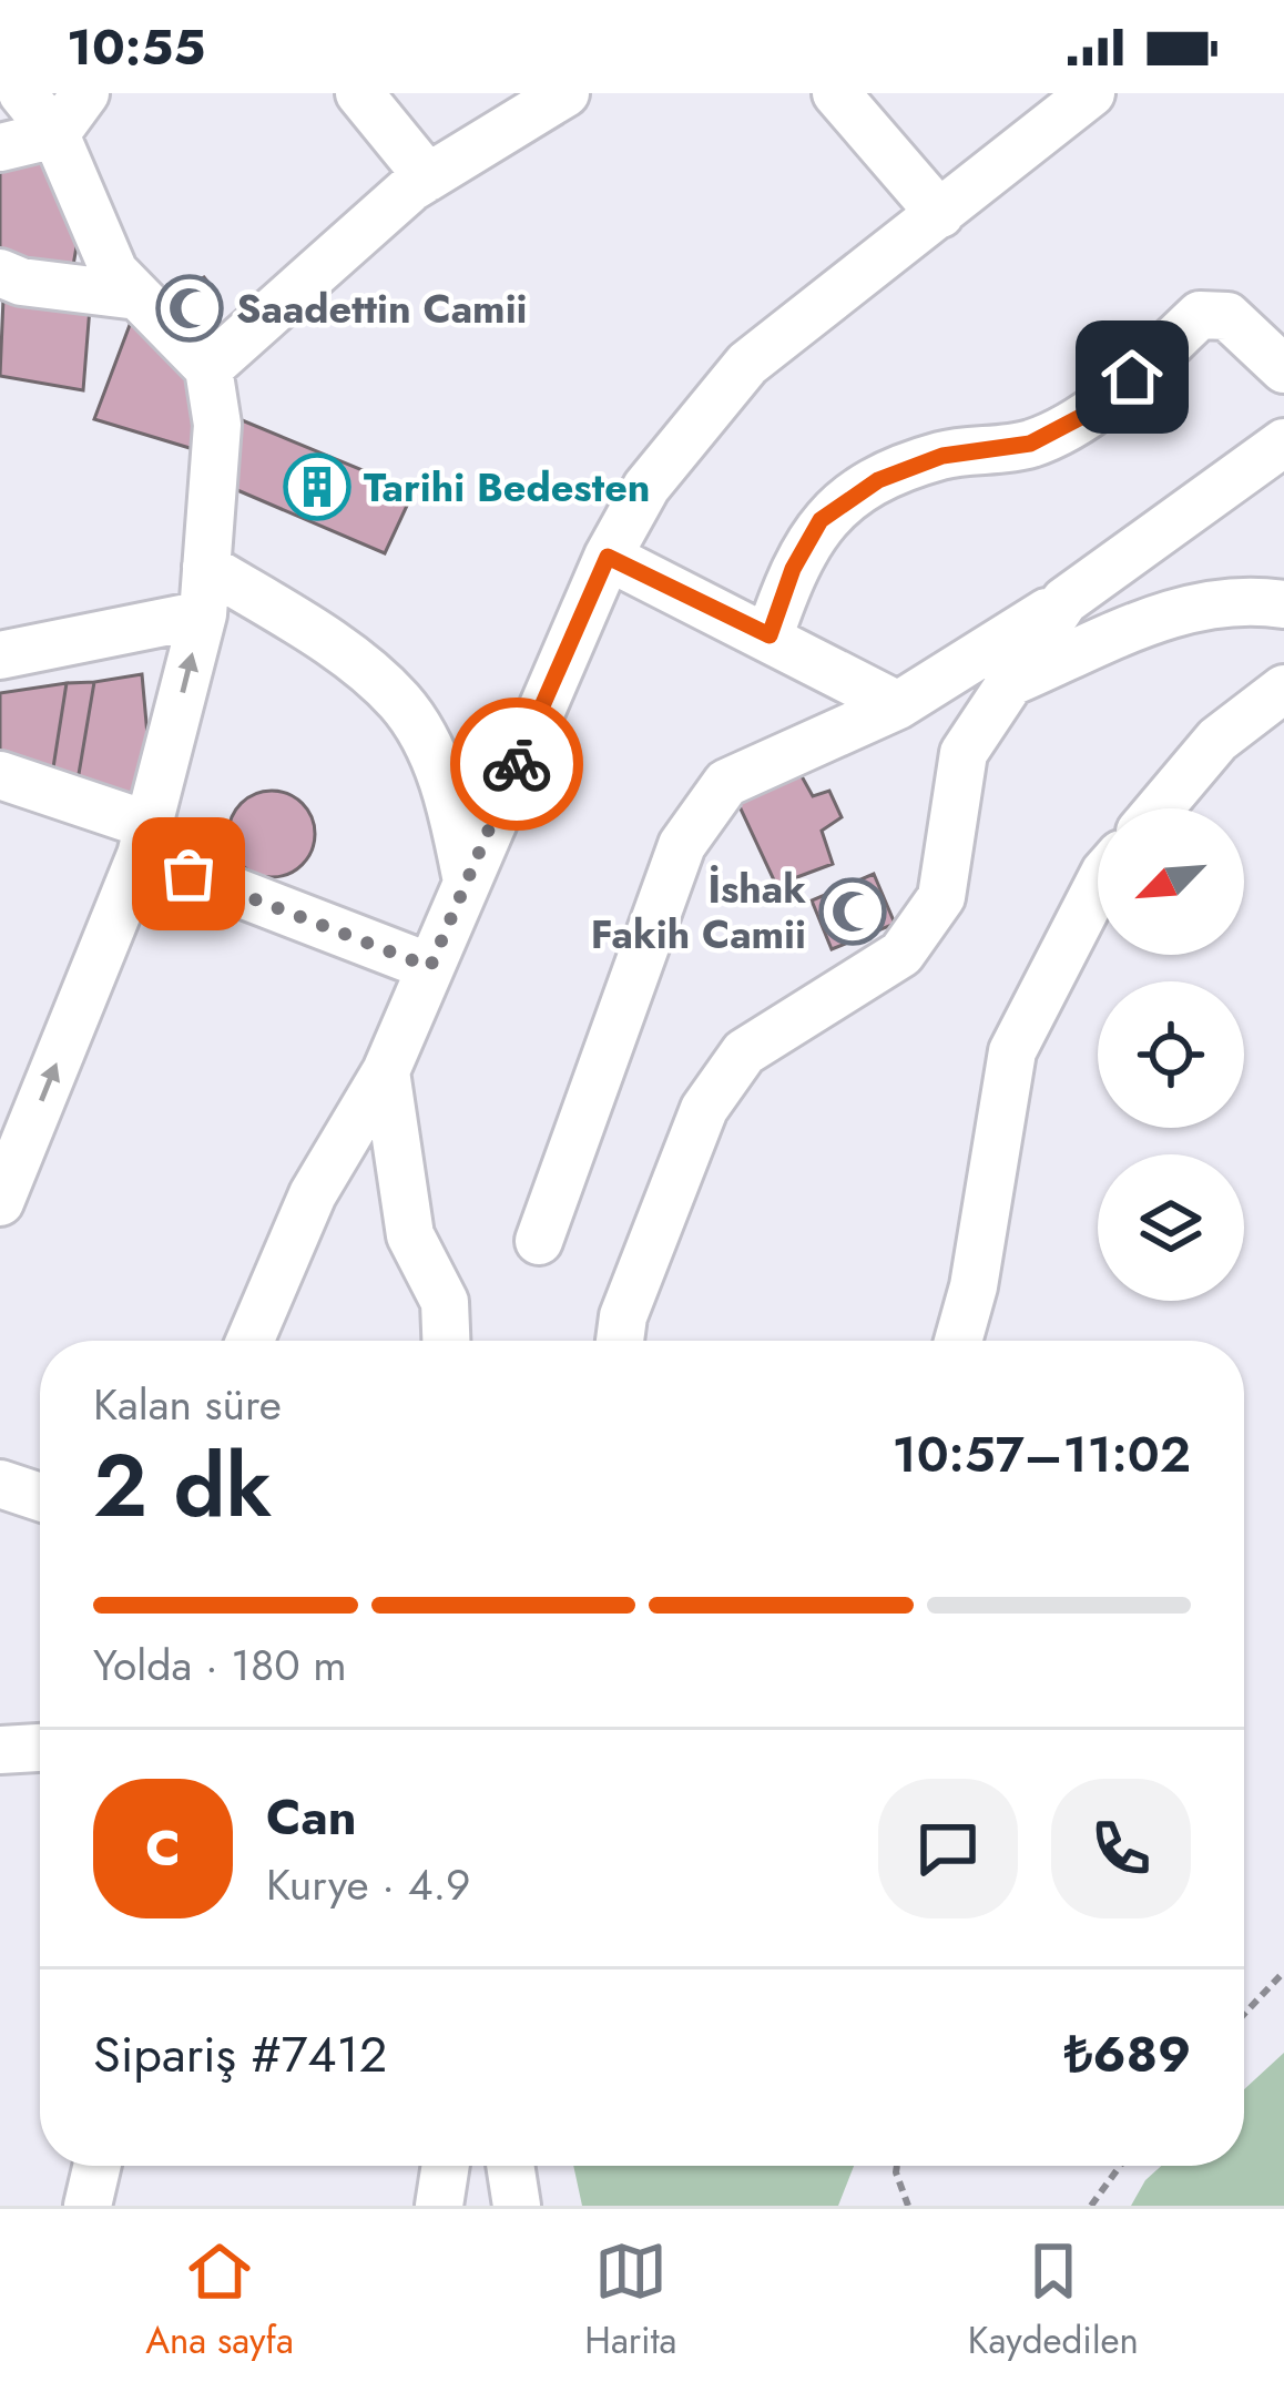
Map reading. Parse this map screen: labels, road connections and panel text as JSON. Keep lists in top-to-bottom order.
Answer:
{
  "places": {
    "mosque": ["Saadettin Camii", "İshak Fakih Camii"],
    "building": ["Tarihi Bedesten"]
  },
  "north": "bottom left",
  "page": {
    "status": "10:55",
    "heading": ["2 dk", "Kalan süre", "10:57–11:02"],
    "panel": [
      "Can",
      "Kurye · 4.9",
      "Sipariş #7412",
      "₺689"
    ],
    "bar": "Yolda · 180 m",
    "round": "C",
    "tabs": ["Ana sayfa", "Harita", "Kaydedilen"]
  }
}
